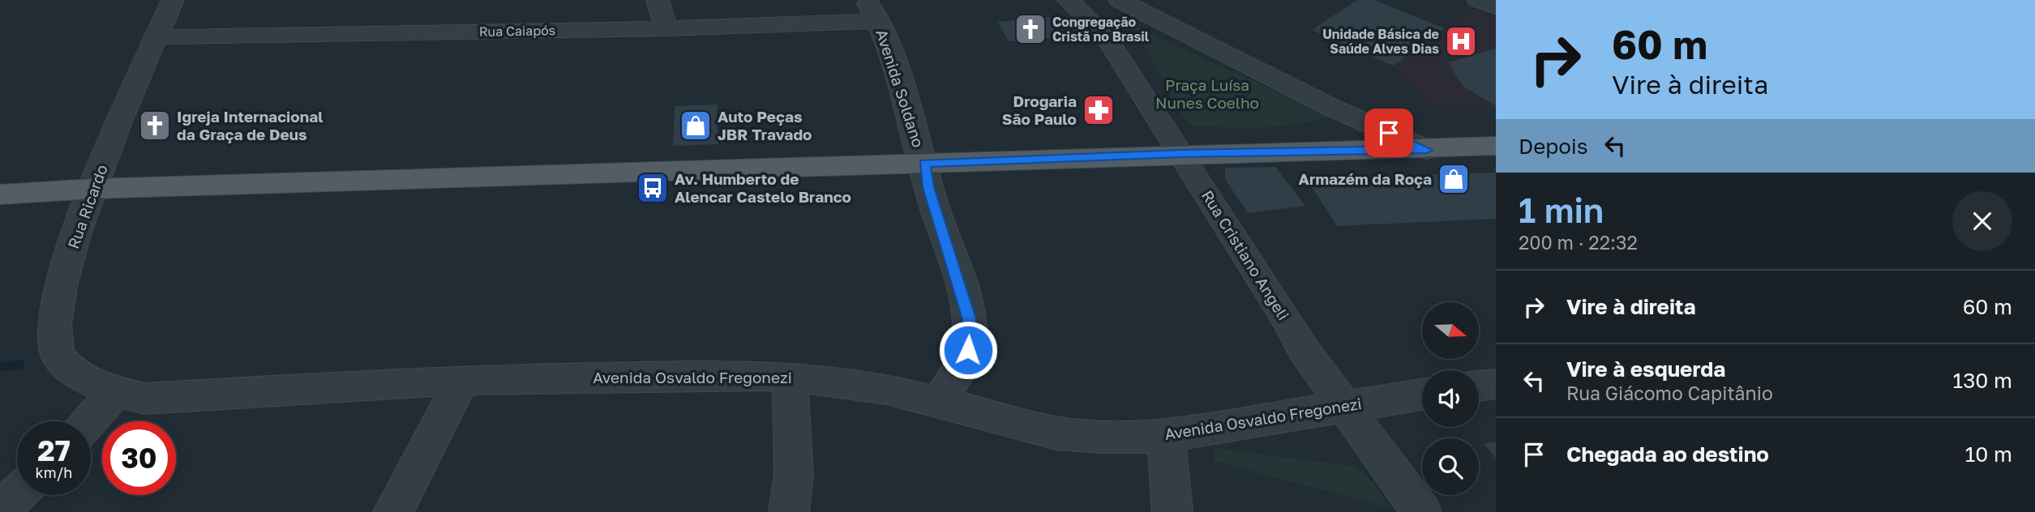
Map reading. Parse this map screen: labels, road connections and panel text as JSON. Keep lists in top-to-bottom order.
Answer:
{
  "streets": {
    "street": [
      "Rua Caiapós",
      "Avenida Soldano",
      "Rua Ricardo",
      "Rua Cristiano Angeli",
      "Avenida Osvaldo Fregonezi"
    ]
  },
  "crossings": [
    ["Rua Caiapós", "Avenida Soldano"],
    ["Rua Caiapós", "Rua Ricardo"],
    ["Avenida Soldano", "Avenida Osvaldo Fregonezi"],
    ["Rua Ricardo", "Avenida Osvaldo Fregonezi"],
    ["Rua Cristiano Angeli", "Avenida Osvaldo Fregonezi"]
  ],
  "parks": ["Praça Luísa Nunes Coelho"],
  "places": {
    "church": ["Congregação Cristã no Brasil", "Igreja Internacional da Graça de Deus"],
    "hospital": ["Unidade Básica de Saúde Alves Dias"],
    "pharmacy": ["Drogaria São Paulo"],
    "shop": ["Auto Peças JBR Travado", "Armazém da Roça"],
    "bus stop": ["Av. Humberto de Alencar Castelo Branco"]
  },
  "north": "right",
  "page": {
    "turn": ["60 m", "Vire à direita"],
    "then": "Depois",
    "heading": ["1 min", "200 m · 22:32"],
    "list": [
      {
        "name": "Vire à direita",
        "value": "60 m"
      },
      {
        "name": "Vire à esquerda",
        "note": "Rua Giácomo Capitânio",
        "value": "130 m"
      },
      {
        "name": "Chegada ao destino",
        "value": "10 m"
      }
    ],
    "speed": "27 km/h",
    "limit": "30"
  }
}
